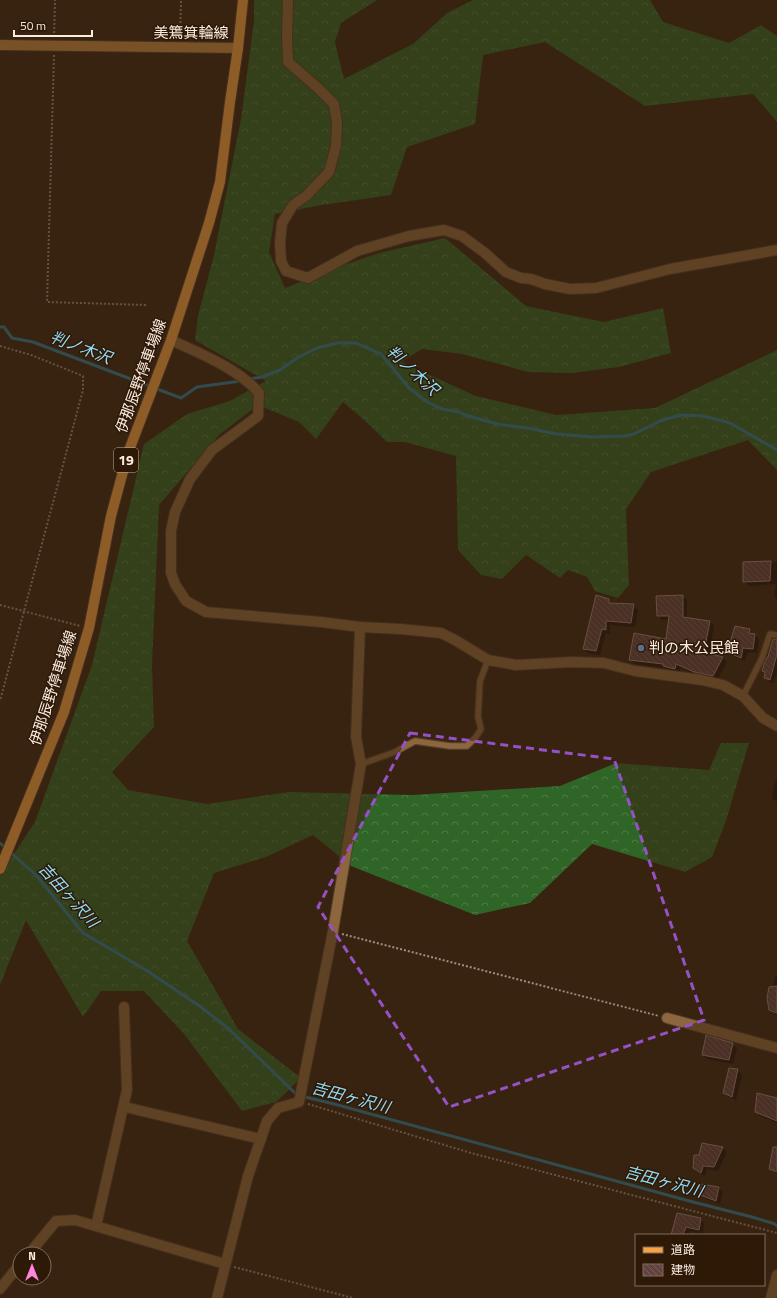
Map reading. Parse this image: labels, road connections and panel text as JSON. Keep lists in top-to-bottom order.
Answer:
{
  "streets": {
    "main road": ["美篶箕輪線", "伊那辰野停車場線", "19"]
  },
  "crossings": [
    ["美篶箕輪線", "伊那辰野停車場線"]
  ],
  "water": ["判ノ木沢", "吉田ヶ沢川"],
  "places": ["判の木公民館"],
  "legend": ["道路", "建物"],
  "scale_bar": "50 m",
  "north": "top"
}
